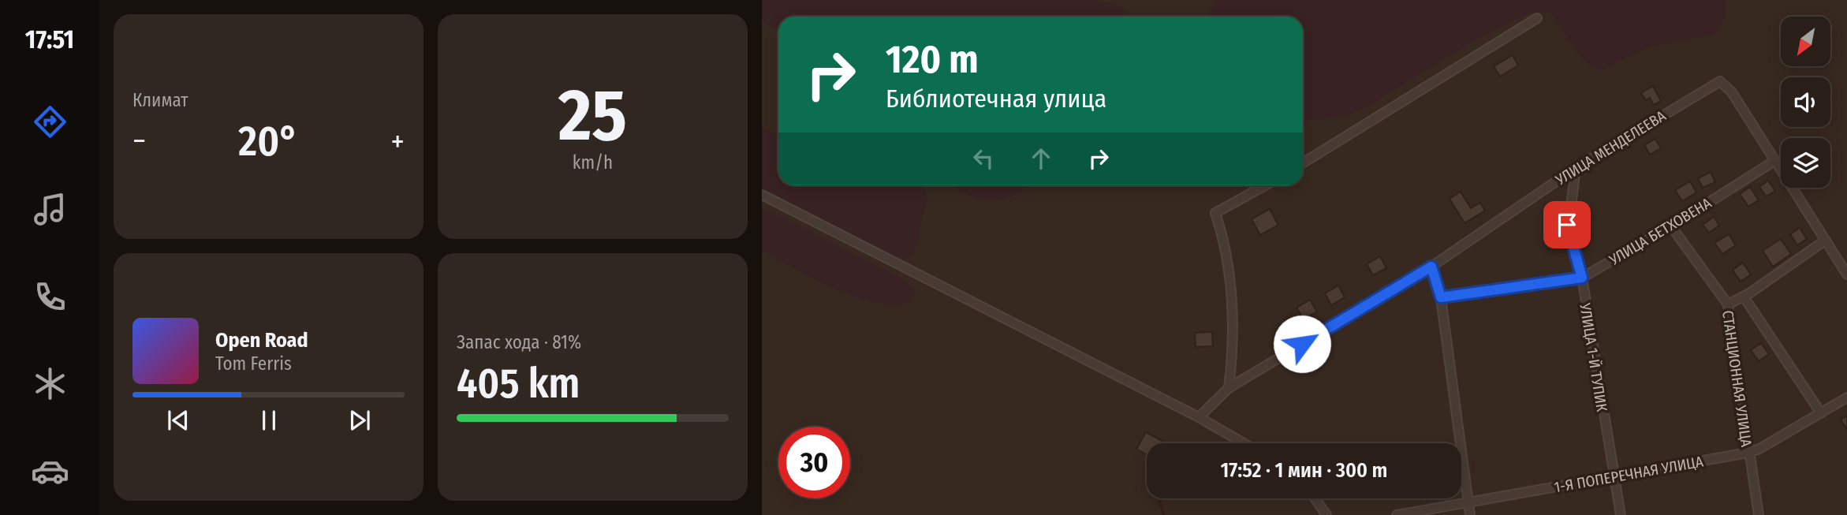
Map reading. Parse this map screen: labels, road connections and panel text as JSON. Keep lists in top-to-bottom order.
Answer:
{
  "streets": {
    "street": [
      "УЛИЦА МЕНДЕЛЕЕВА",
      "УЛИЦА БЕТХОВЕНА",
      "УЛИЦА 1-Й ТУПИК",
      "СТАНЦИОННАЯ УЛИЦА",
      "1-Я ПОПЕРЕЧНАЯ УЛИЦА"
    ]
  },
  "crossings": [
    ["УЛИЦА МЕНДЕЛЕЕВА", "УЛИЦА БЕТХОВЕНА"],
    ["УЛИЦА МЕНДЕЛЕЕВА", "УЛИЦА 1-Й ТУПИК"],
    ["УЛИЦА БЕТХОВЕНА", "УЛИЦА 1-Й ТУПИК"],
    ["УЛИЦА БЕТХОВЕНА", "СТАНЦИОННАЯ УЛИЦА"],
    ["УЛИЦА 1-Й ТУПИК", "1-Я ПОПЕРЕЧНАЯ УЛИЦА"],
    ["СТАНЦИОННАЯ УЛИЦА", "1-Я ПОПЕРЕЧНАЯ УЛИЦА"]
  ],
  "north": "bottom left",
  "page": {
    "tabs": "17:51",
    "tile": [
      "Климат",
      ["25", "km/h"],
      ["Запас хода · 81%", "405 km"]
    ],
    "turn": ["120 m", "Библиотечная улица"],
    "heat": ["−", "20°", "+"],
    "song": ["Open Road", "Tom Ferris"],
    "limit": "30",
    "trip": "17:52 · 1 мин · 300 m"
  }
}
